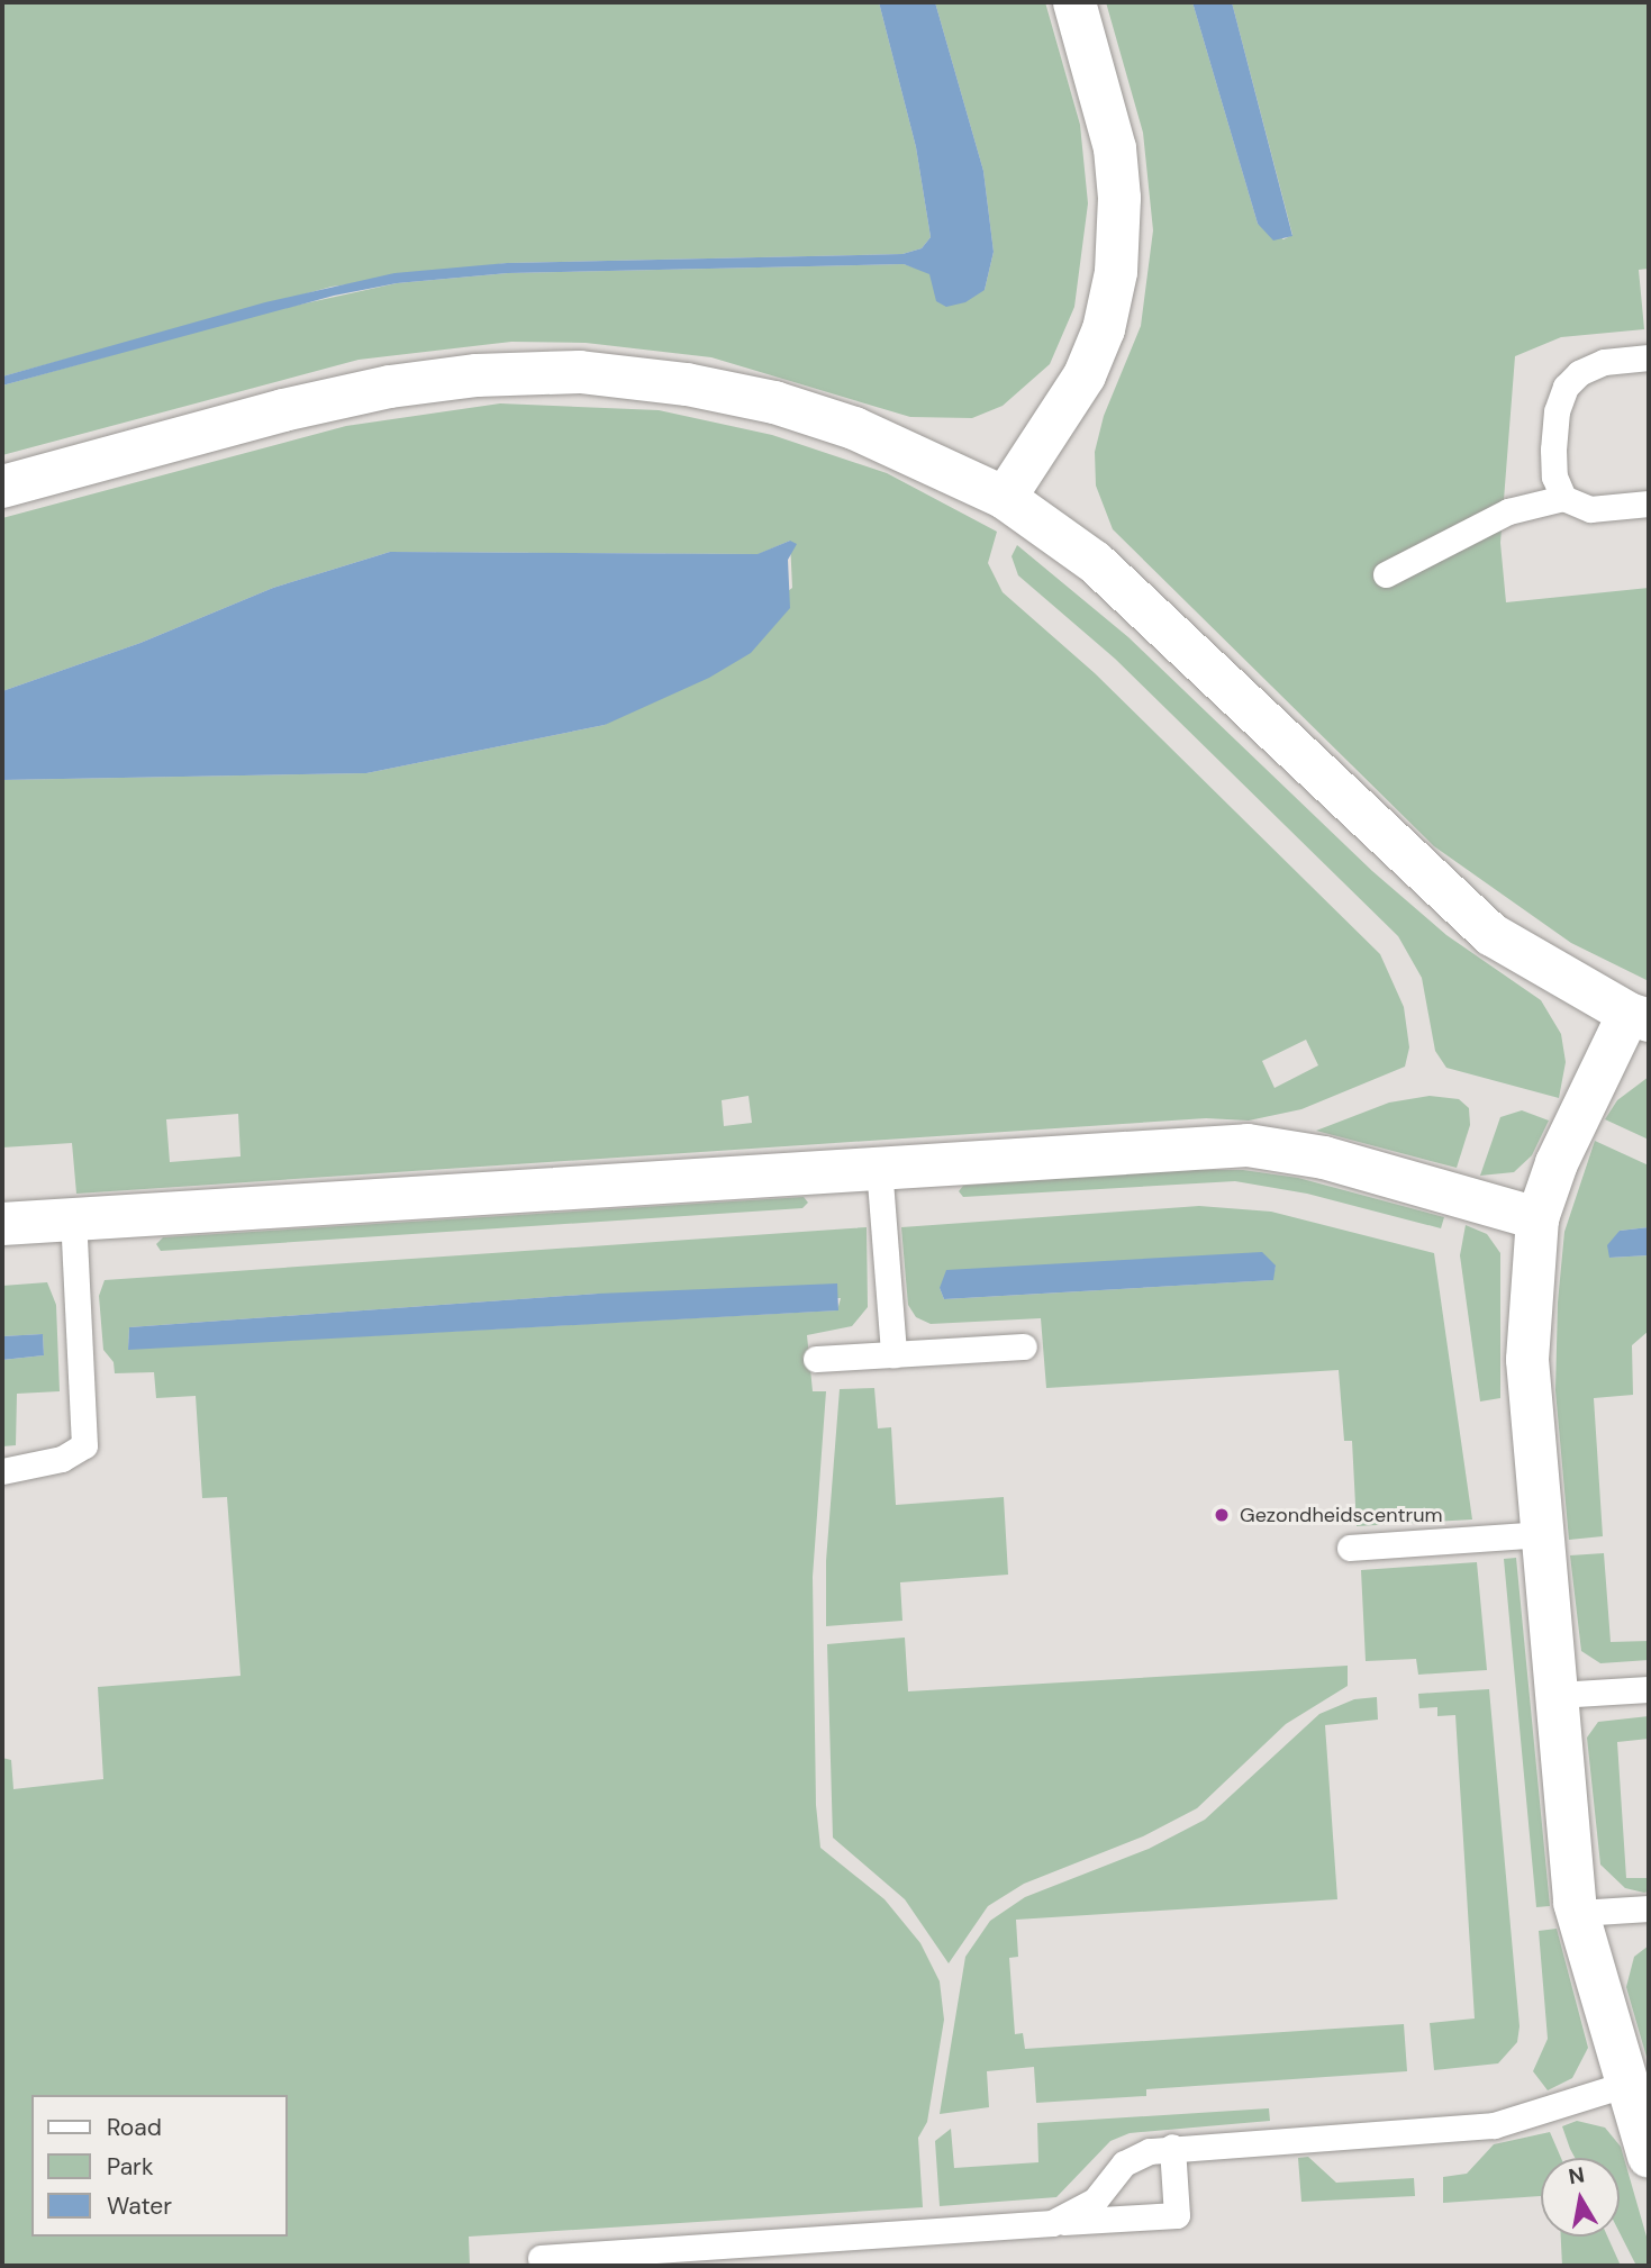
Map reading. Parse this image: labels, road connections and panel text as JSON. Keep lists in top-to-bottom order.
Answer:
{
  "places": ["Gezondheidscentrum"],
  "legend": ["Road", "Park", "Water"],
  "north": "top"
}
